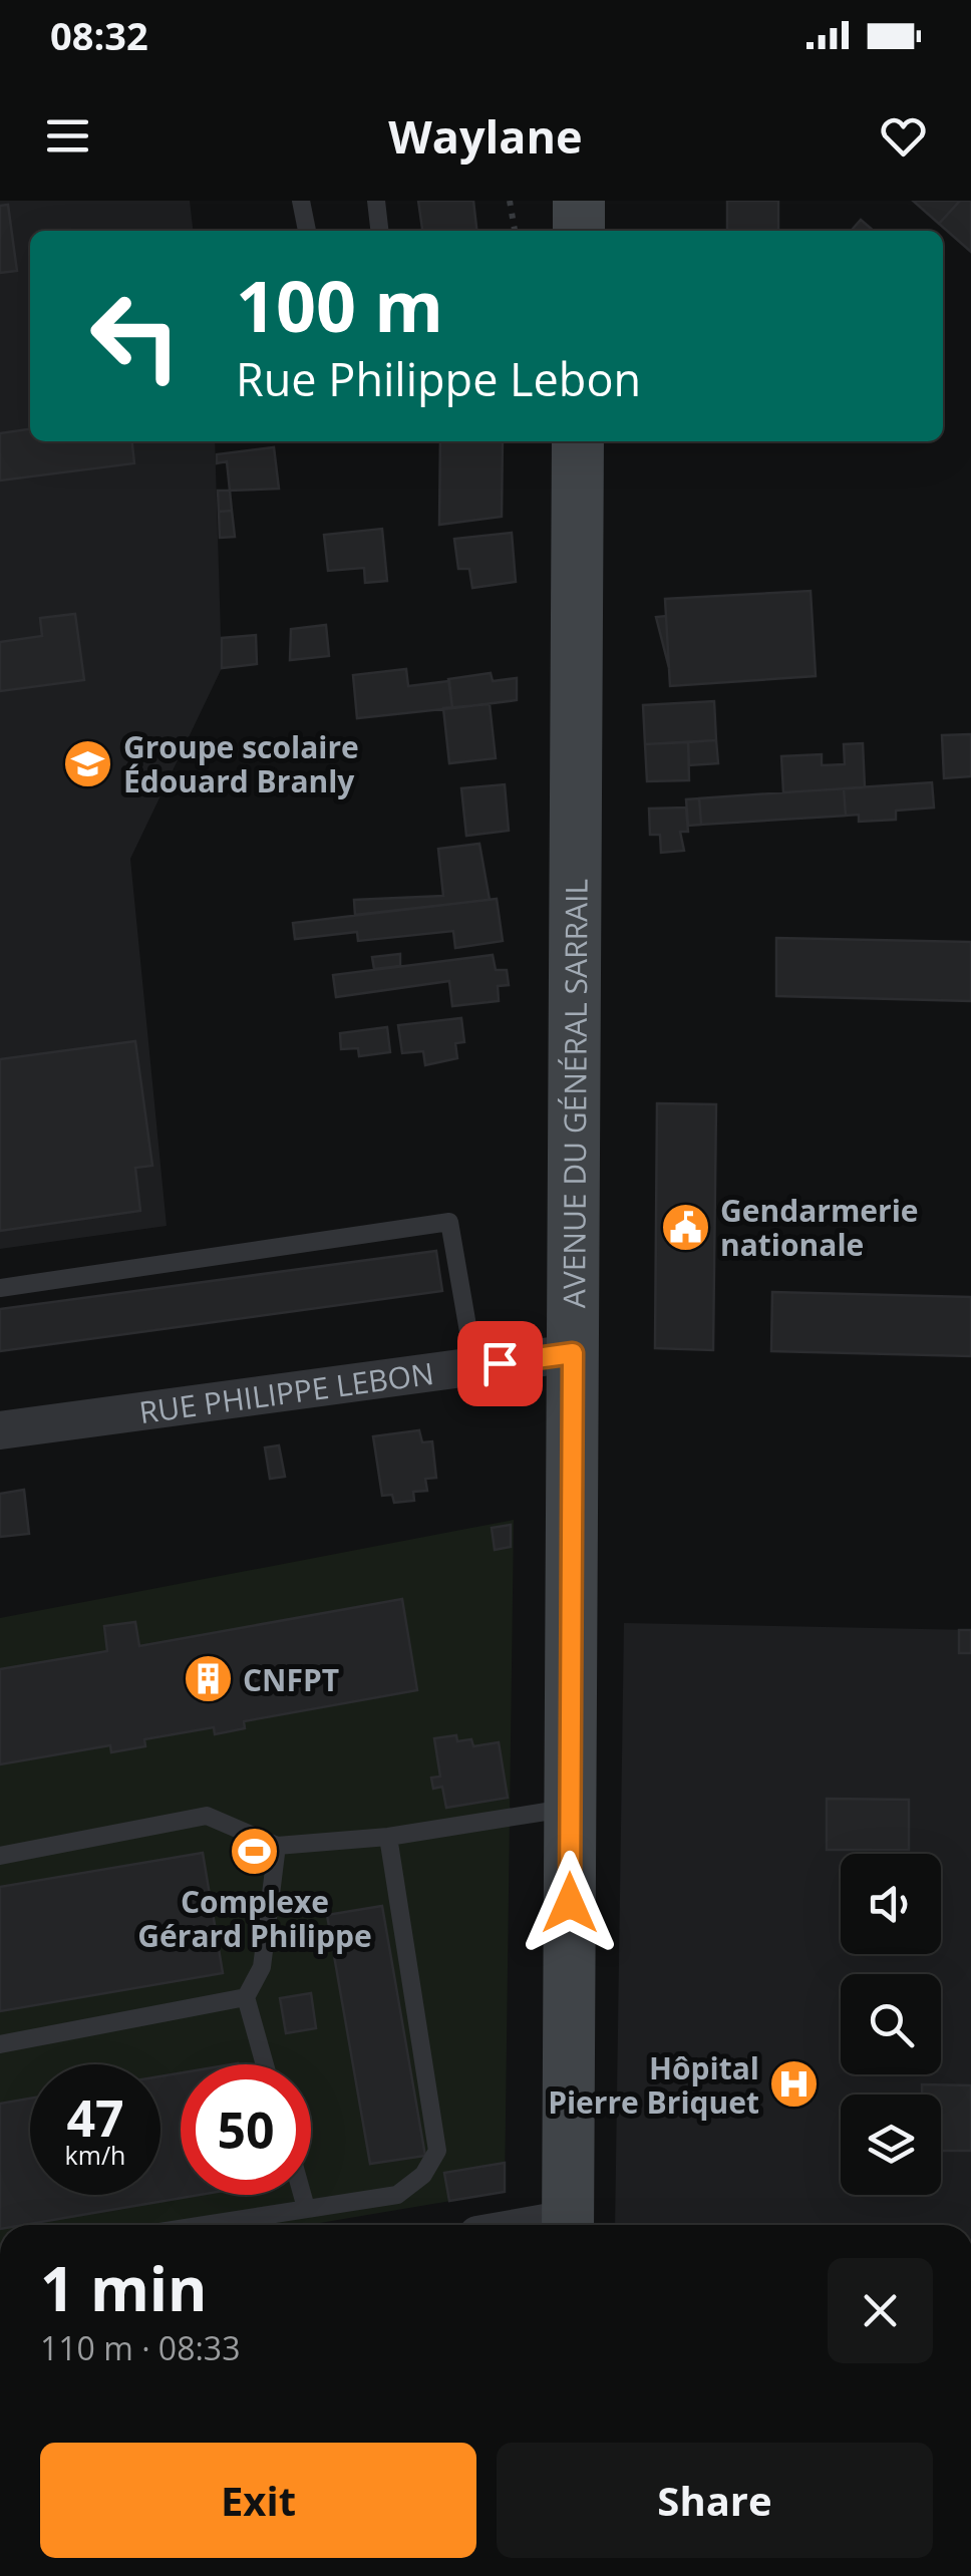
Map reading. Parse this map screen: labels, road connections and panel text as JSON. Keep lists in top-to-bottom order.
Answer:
{
  "streets": {
    "main road": ["AVENUE DU GÉNÉRAL SARRAIL"],
    "street": ["RUE PHILIPPE LEBON"]
  },
  "crossings": [
    ["AVENUE DU GÉNÉRAL SARRAIL", "RUE PHILIPPE LEBON"]
  ],
  "places": {
    "school or university": ["Groupe scolaire Édouard Branly"],
    "public building": ["Gendarmerie nationale"],
    "building": ["CNFPT"],
    "sports": ["Complexe Gérard Philippe"],
    "hospital": ["Hôpital Pierre Briquet"]
  },
  "page": {
    "status": "08:32",
    "header": "Waylane",
    "turn": ["100 m", "Rue Philippe Lebon"],
    "speed": "47 km/h",
    "limit": "50",
    "heading": ["1 min", "110 m · 08:33"],
    "buttons": ["Exit", "Share"]
  }
}
